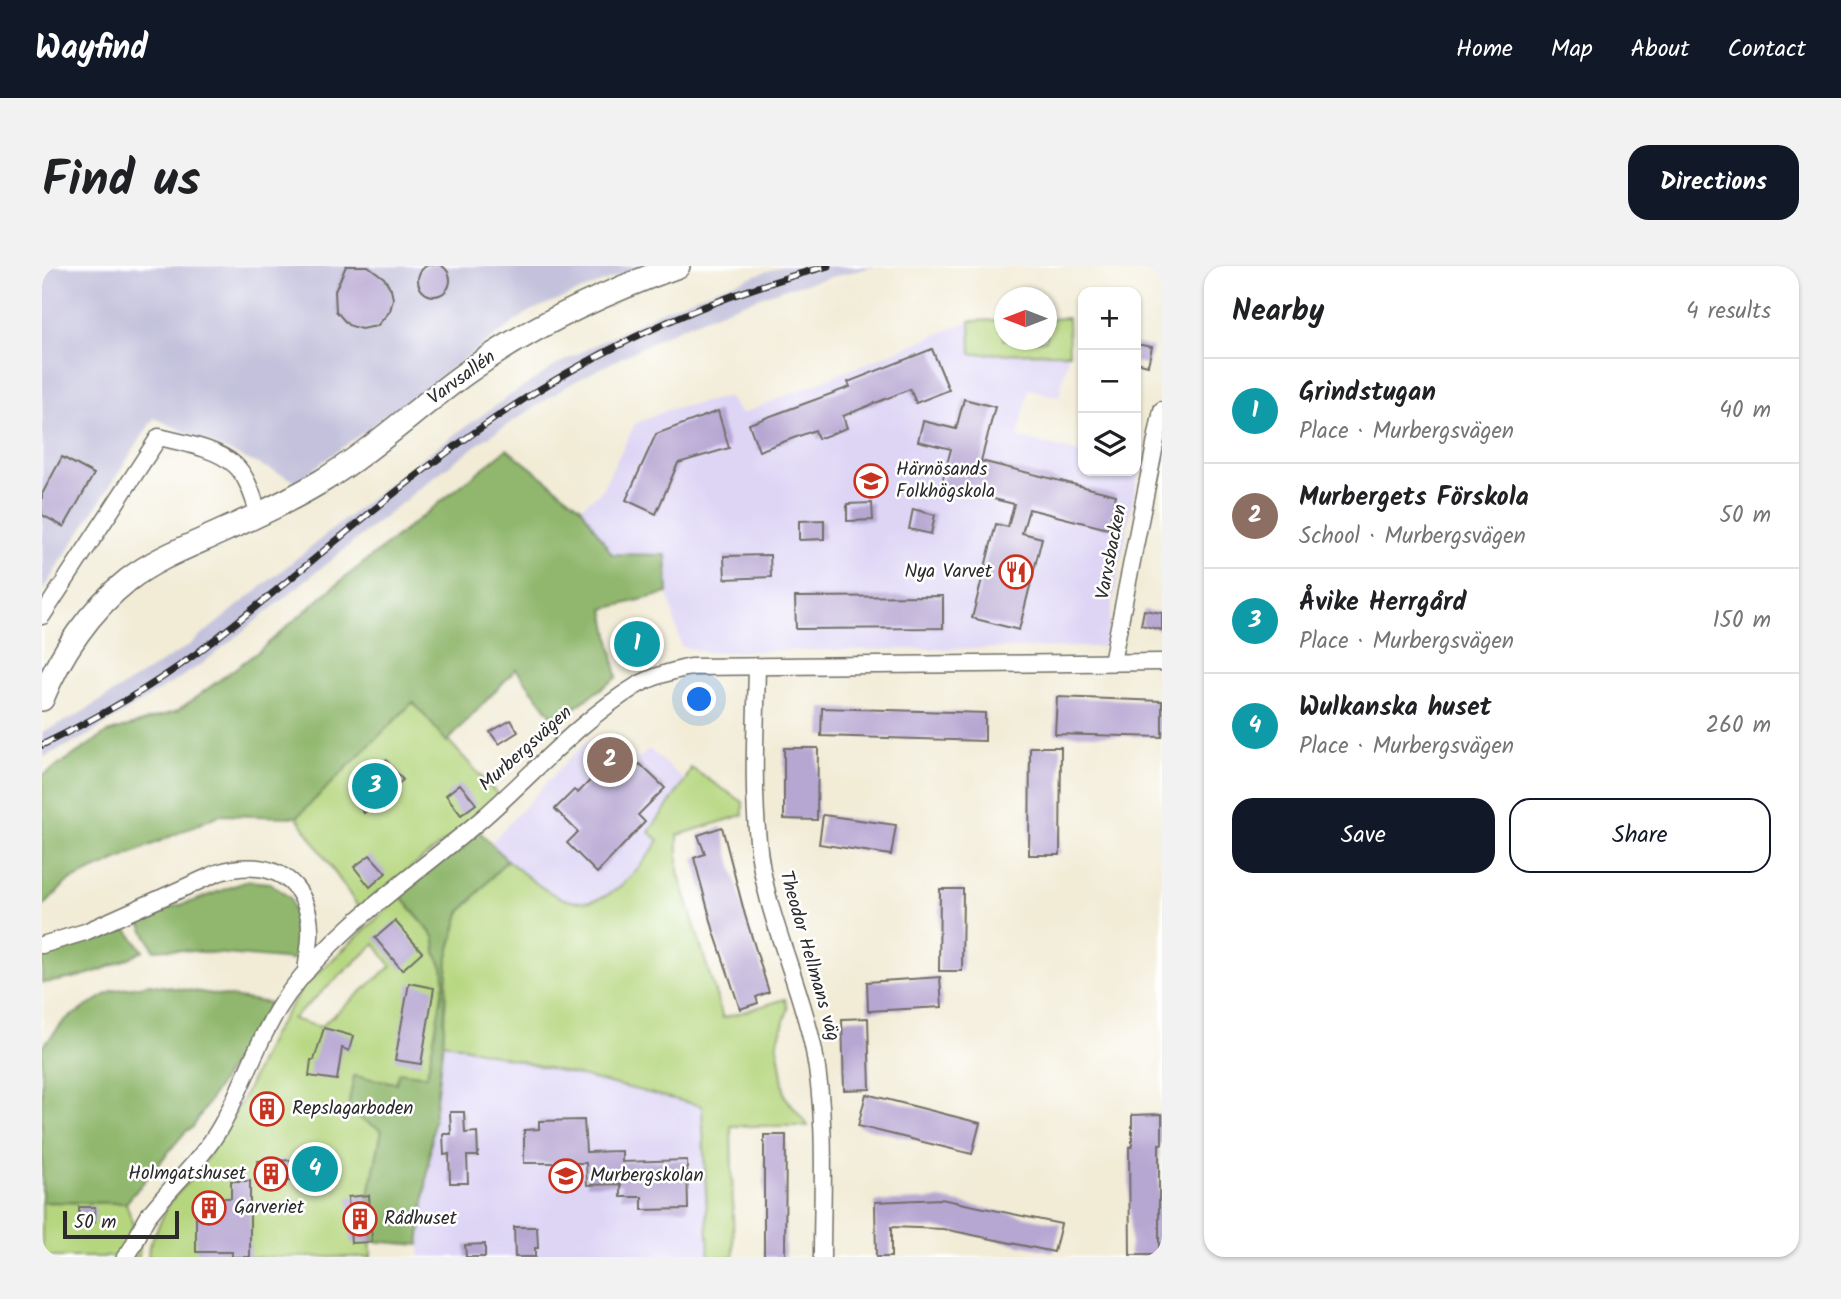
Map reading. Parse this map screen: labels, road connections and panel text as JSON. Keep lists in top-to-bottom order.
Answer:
{
  "streets": {
    "street": [
      "Varvsallén",
      "Varvsbacken",
      "Murbergsvägen",
      "Theodor Hellmans väg"
    ]
  },
  "crossings": [
    ["Varvsbacken", "Murbergsvägen"],
    ["Murbergsvägen", "Theodor Hellmans väg"]
  ],
  "places": {
    "school or university": ["Härnösands Folkhögskola", "Murbergskolan"],
    "restaurant": ["Nya Varvet"],
    "building": [
      "Repslagarboden",
      "Holmgatshuset",
      "Garveriet",
      "Rådhuset"
    ]
  },
  "scale_bar": "50 m",
  "north": "left",
  "page": {
    "header": "Wayfind",
    "nav": [
      "Home",
      "Map",
      "About",
      "Contact"
    ],
    "title": "Find us",
    "buttons": [
      "Directions",
      ["Save", "Share"]
    ],
    "heading": ["Nearby", "4 results"],
    "map_buttons": ["+", "−"],
    "list": [
      {
        "mark": "1",
        "name": "Grindstugan",
        "note": "Place · Murbergsvägen",
        "value": "40 m"
      },
      {
        "mark": "2",
        "name": "Murbergets Förskola",
        "note": "School · Murbergsvägen",
        "value": "50 m"
      },
      {
        "mark": "3",
        "name": "Åvike Herrgård",
        "note": "Place · Murbergsvägen",
        "value": "150 m"
      },
      {
        "mark": "4",
        "name": "Wulkanska huset",
        "note": "Place · Murbergsvägen",
        "value": "260 m"
      }
    ],
    "pins": [
      "1",
      "2",
      "3",
      "4"
    ],
    "scale": "50 m"
  }
}
